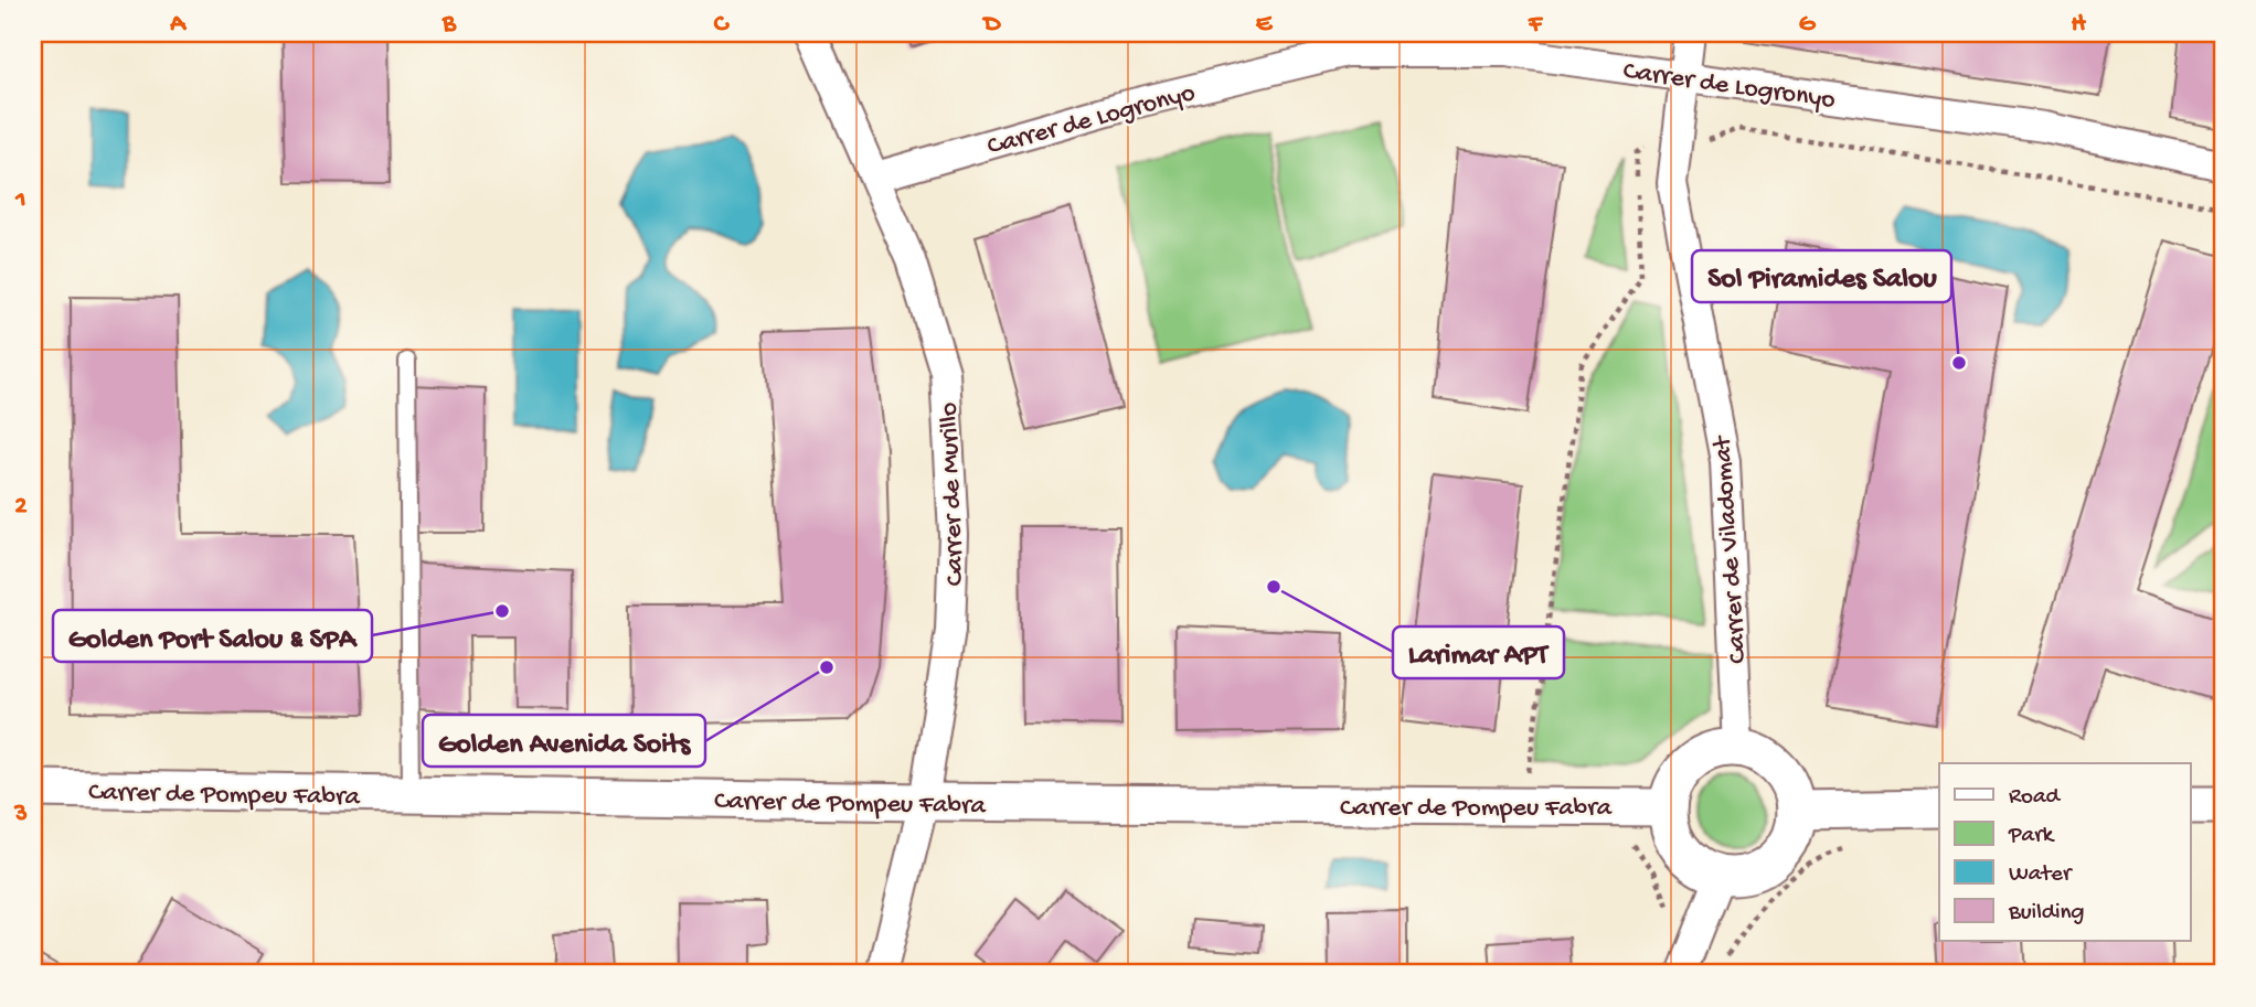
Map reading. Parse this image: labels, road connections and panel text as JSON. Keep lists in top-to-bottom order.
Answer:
{
  "streets": {
    "street": [
      "Carrer de Logronyo",
      "Carrer de Murillo",
      "Carrer de Viladomat",
      "Carrer de Pompeu Fabra"
    ]
  },
  "crossings": [
    ["Carrer de Logronyo", "Carrer de Murillo"],
    ["Carrer de Logronyo", "Carrer de Viladomat"],
    ["Carrer de Murillo", "Carrer de Pompeu Fabra"],
    ["Carrer de Viladomat", "Carrer de Pompeu Fabra"]
  ],
  "places": [
    "Sol Piramides Salou",
    "Larimar APT",
    "Golden Port Salou & SPA",
    "Golden Avenida Soits"
  ],
  "legend": [
    "Road",
    "Park",
    "Water",
    "Building"
  ],
  "grid": {
    "columns": [
      "A",
      "B",
      "C",
      "D",
      "E",
      "F",
      "G",
      "H"
    ],
    "rows": ["1", "2", "3"]
  }
}
